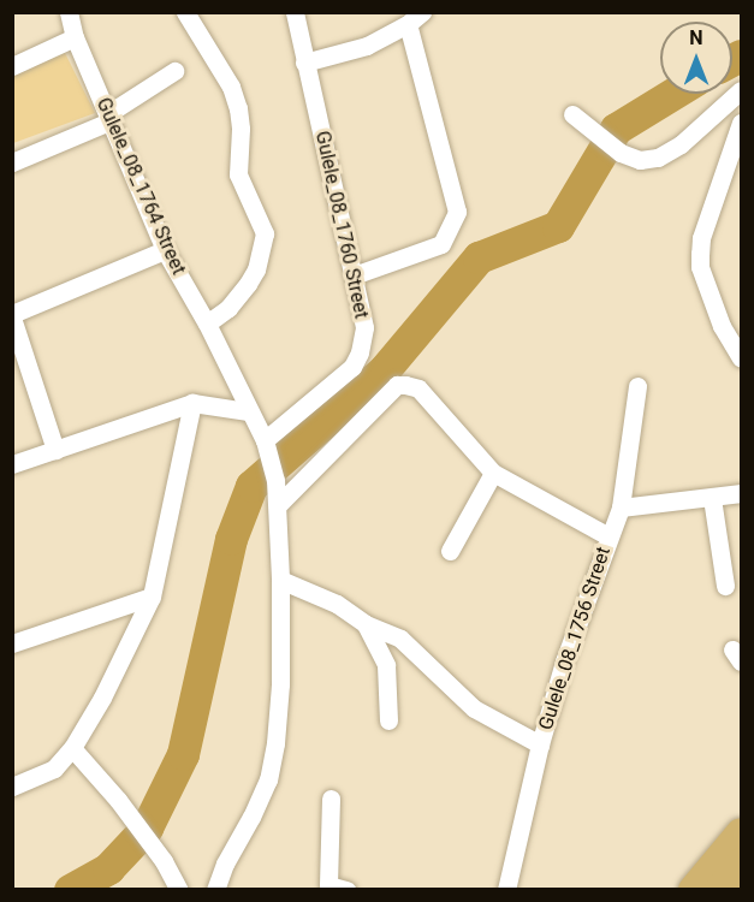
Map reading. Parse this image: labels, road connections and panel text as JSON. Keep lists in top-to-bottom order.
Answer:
{
  "streets": {
    "street": ["Gulele_08_1764 Street", "Gulele_08_1760 Street", "Gulele_08_1756 Street"]
  },
  "crossings": [
    ["Gulele_08_1764 Street", "Gulele_08_1760 Street"]
  ],
  "north": "top"
}
